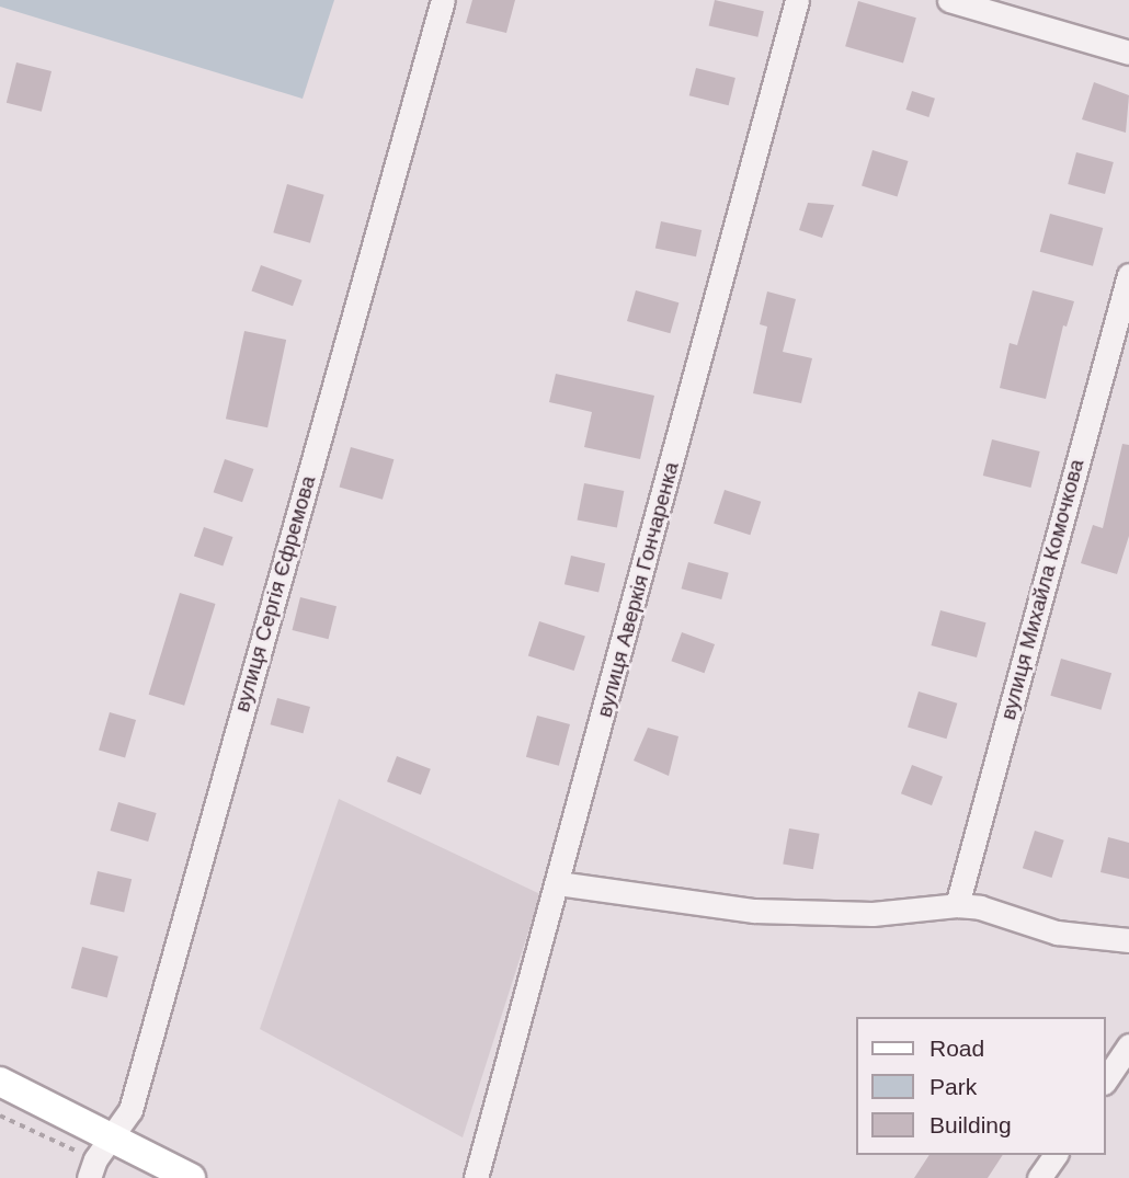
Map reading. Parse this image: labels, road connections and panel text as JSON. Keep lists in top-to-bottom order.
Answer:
{
  "streets": {
    "street": ["вулиця Аверкія Гончаренка", "вулиця Михайла Комочкова", "вулиця Сергія Єфремова"]
  },
  "legend": ["Road", "Park", "Building"]
}
